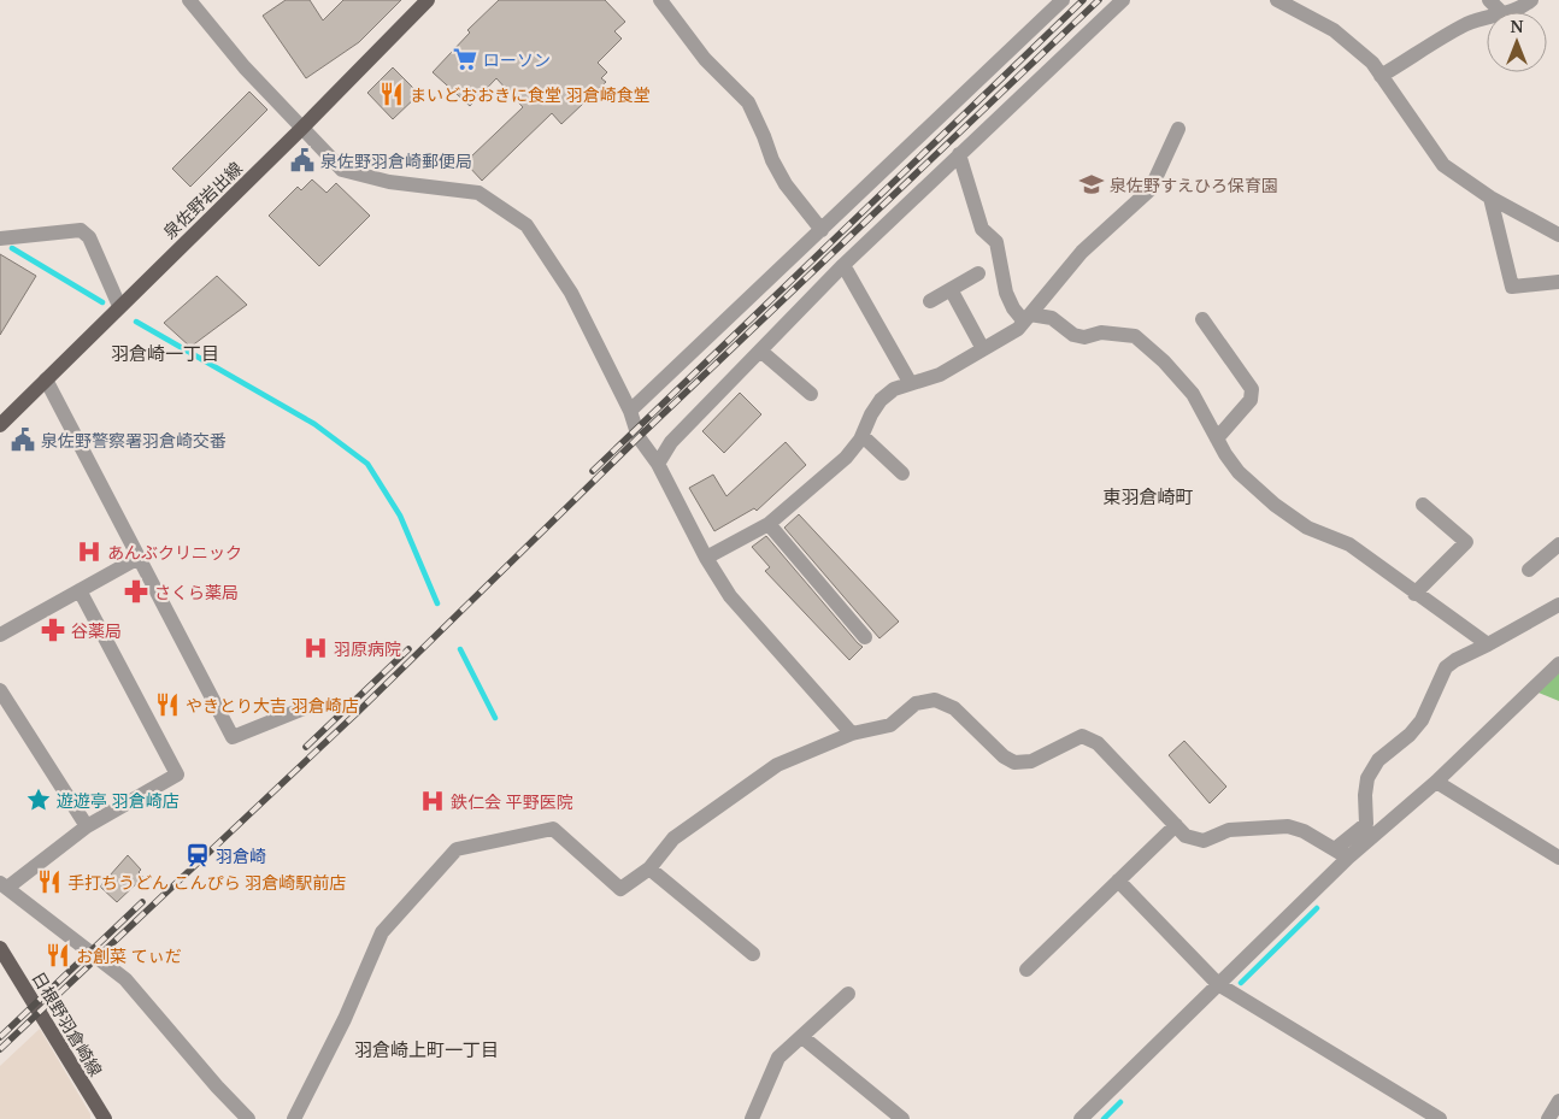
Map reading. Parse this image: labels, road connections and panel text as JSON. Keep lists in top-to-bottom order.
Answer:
{
  "streets": {
    "main road": ["泉佐野岩出線", "日根野羽倉崎線"]
  },
  "districts": ["羽倉崎一丁目", "東羽倉崎町", "羽倉崎上町一丁目"],
  "places": {
    "supermarket": ["ローソン"],
    "restaurant": [
      "まいどおおきに食堂 羽倉崎食堂",
      "やきとり大吉 羽倉崎店",
      "手打ちうどん こんぴら 羽倉崎駅前店",
      "お創菜 てぃだ"
    ],
    "public building": ["泉佐野羽倉崎郵便局", "泉佐野警察署羽倉崎交番"],
    "school or university": ["泉佐野すえひろ保育園"],
    "hospital": ["あんぶクリニック", "羽原病院", "鉄仁会 平野医院"],
    "pharmacy": ["さくら薬局", "谷薬局"],
    "place": ["遊遊亭 羽倉崎店"],
    "station": ["羽倉崎"]
  },
  "north": "top"
}
